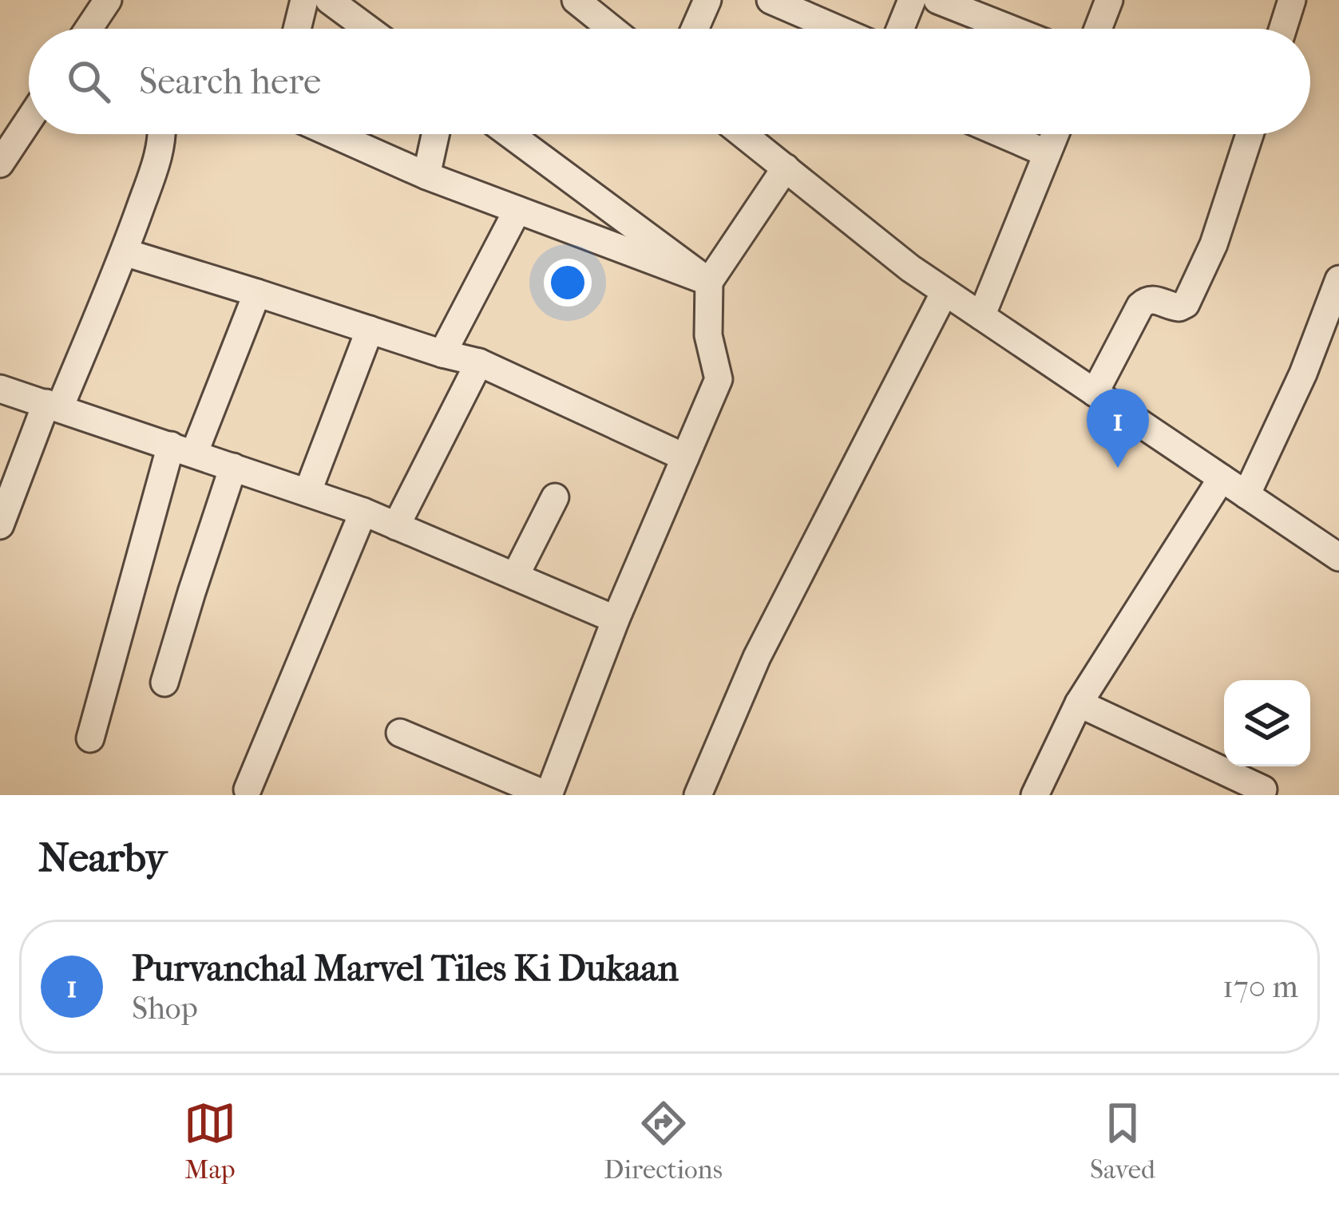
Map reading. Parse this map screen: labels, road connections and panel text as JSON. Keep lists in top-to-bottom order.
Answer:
{
  "page": {
    "search": "Search here",
    "pins": "1",
    "heading": "Nearby",
    "list": [
      {
        "mark": "1",
        "name": "Purvanchal Marvel Tiles Ki Dukaan",
        "note": "Shop",
        "value": "170 m"
      }
    ],
    "nav": ["Map", "Directions", "Saved"]
  }
}
